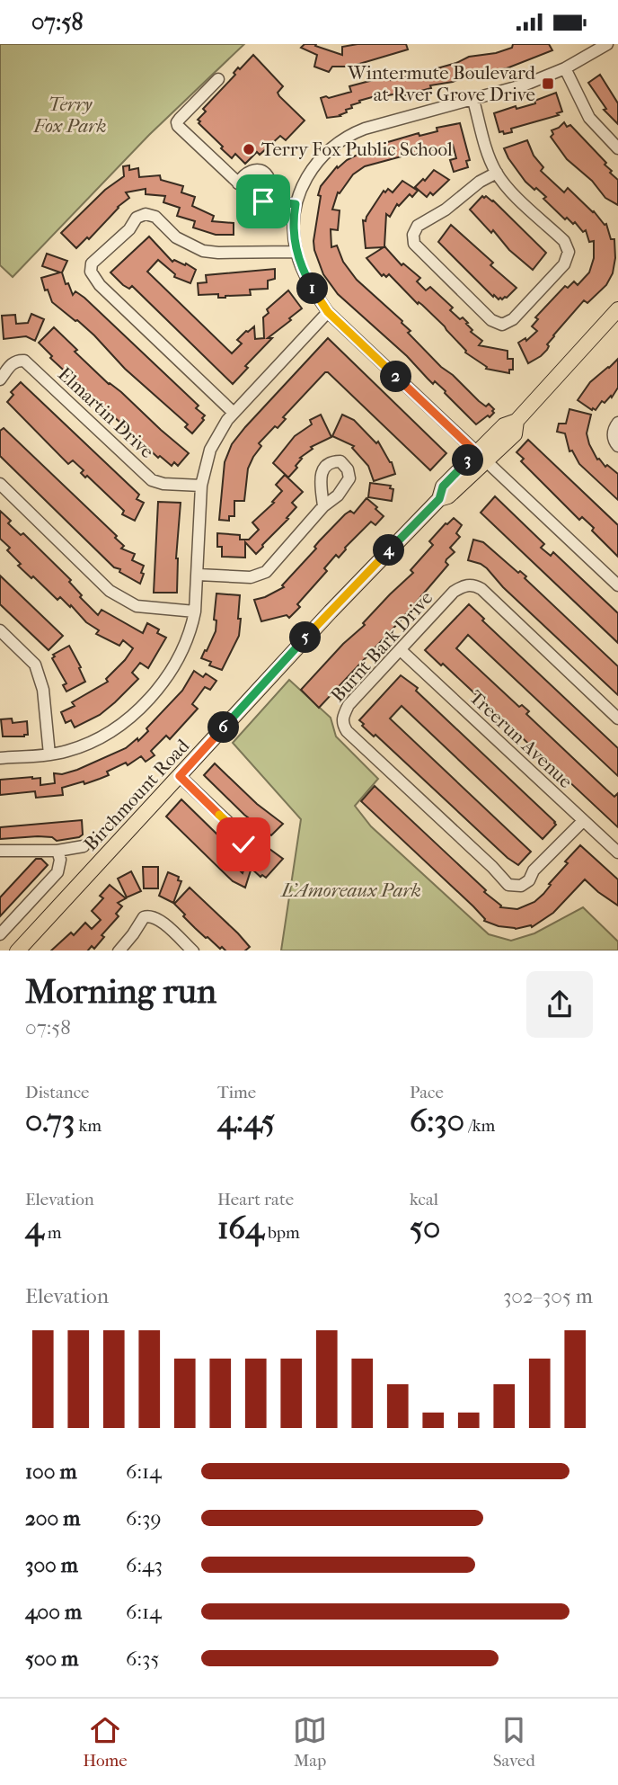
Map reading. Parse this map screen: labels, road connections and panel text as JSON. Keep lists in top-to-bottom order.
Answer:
{
  "streets": {
    "main road": ["Birchmount Road"],
    "street": ["Elmartin Drive", "Burnt Bark Drive", "Treerun Avenue"]
  },
  "crossings": [
    ["Burnt Bark Drive", "Treerun Avenue"]
  ],
  "parks": ["Terry Fox Park", "L'Amoreaux Park"],
  "places": {
    "transit": ["Wintermute Boulevard at Rver Grove Drive"],
    "other": ["Terry Fox Public School"]
  },
  "page": {
    "status": "07:58",
    "pins": [
      "1",
      "2",
      "3",
      "4",
      "5",
      "6"
    ],
    "heading": ["Morning run", "07:58"],
    "stats": [
      ["Distance", "0.73 km"],
      ["Time", "4:45"],
      ["Pace", "6:30 /km"],
      ["Elevation", "4 m"],
      ["Heart rate", "164 bpm"],
      ["kcal", "50"]
    ],
    "chart": ["Elevation", "302–305 m"],
    "list": [
      {
        "name": "100 m",
        "note": "6:14"
      },
      {
        "name": "200 m",
        "note": "6:39"
      },
      {
        "name": "300 m",
        "note": "6:43"
      },
      {
        "name": "400 m",
        "note": "6:14"
      },
      {
        "name": "500 m",
        "note": "6:35"
      }
    ],
    "tabs": ["Home", "Map", "Saved"]
  }
}
